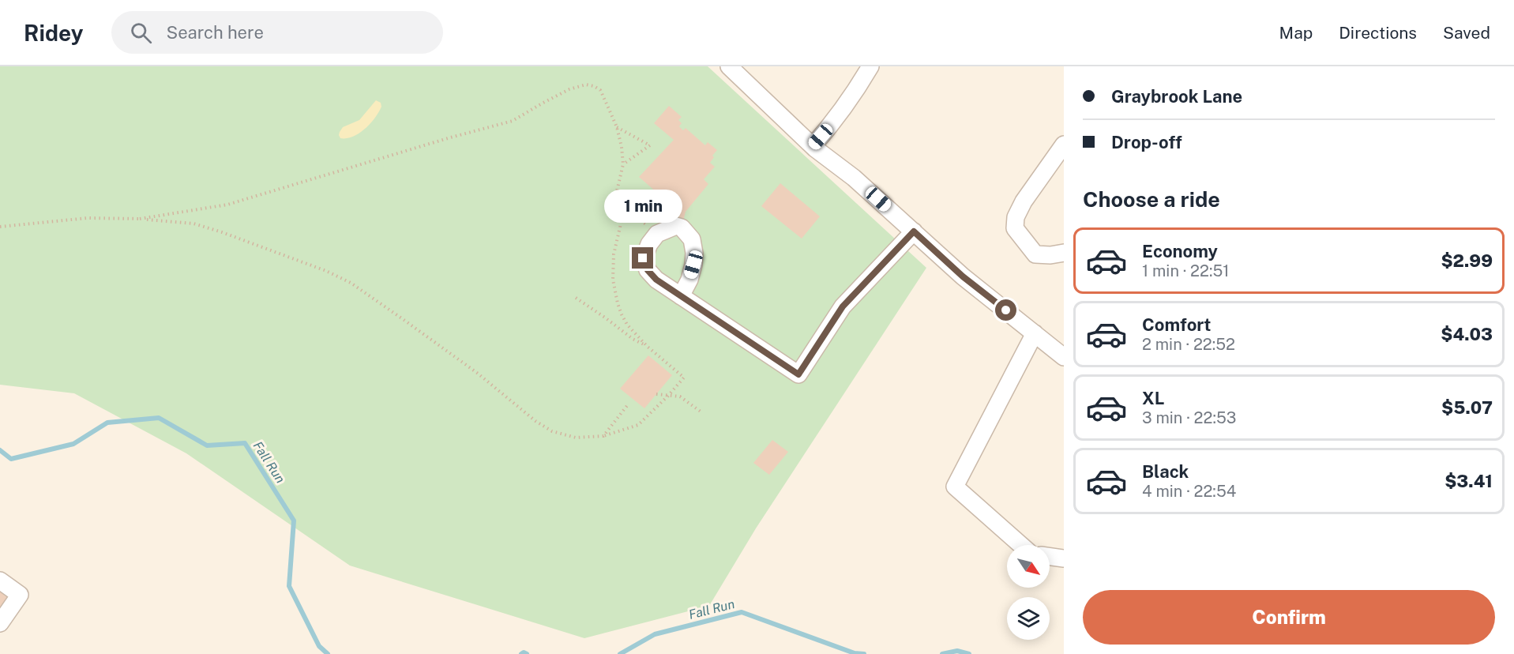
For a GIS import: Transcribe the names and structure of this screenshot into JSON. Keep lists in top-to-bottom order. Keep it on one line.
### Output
{"water":["Fall Run"],"north":"bottom right","page":{"header":"Ridey","search":"Search here","nav":["Map","Directions","Saved"],"banner":["Graybrook Lane","Drop-off"],"heading":"Choose a ride","bubble":"1 min","list":[{"name":"Economy","note":"1 min · 22:51","value":"$2.99"},{"name":"Comfort","note":"2 min · 22:52","value":"$4.03"},{"name":"XL","note":"3 min · 22:53","value":"$5.07"},{"name":"Black","note":"4 min · 22:54","value":"$3.41"}],"buttons":"Confirm"}}
